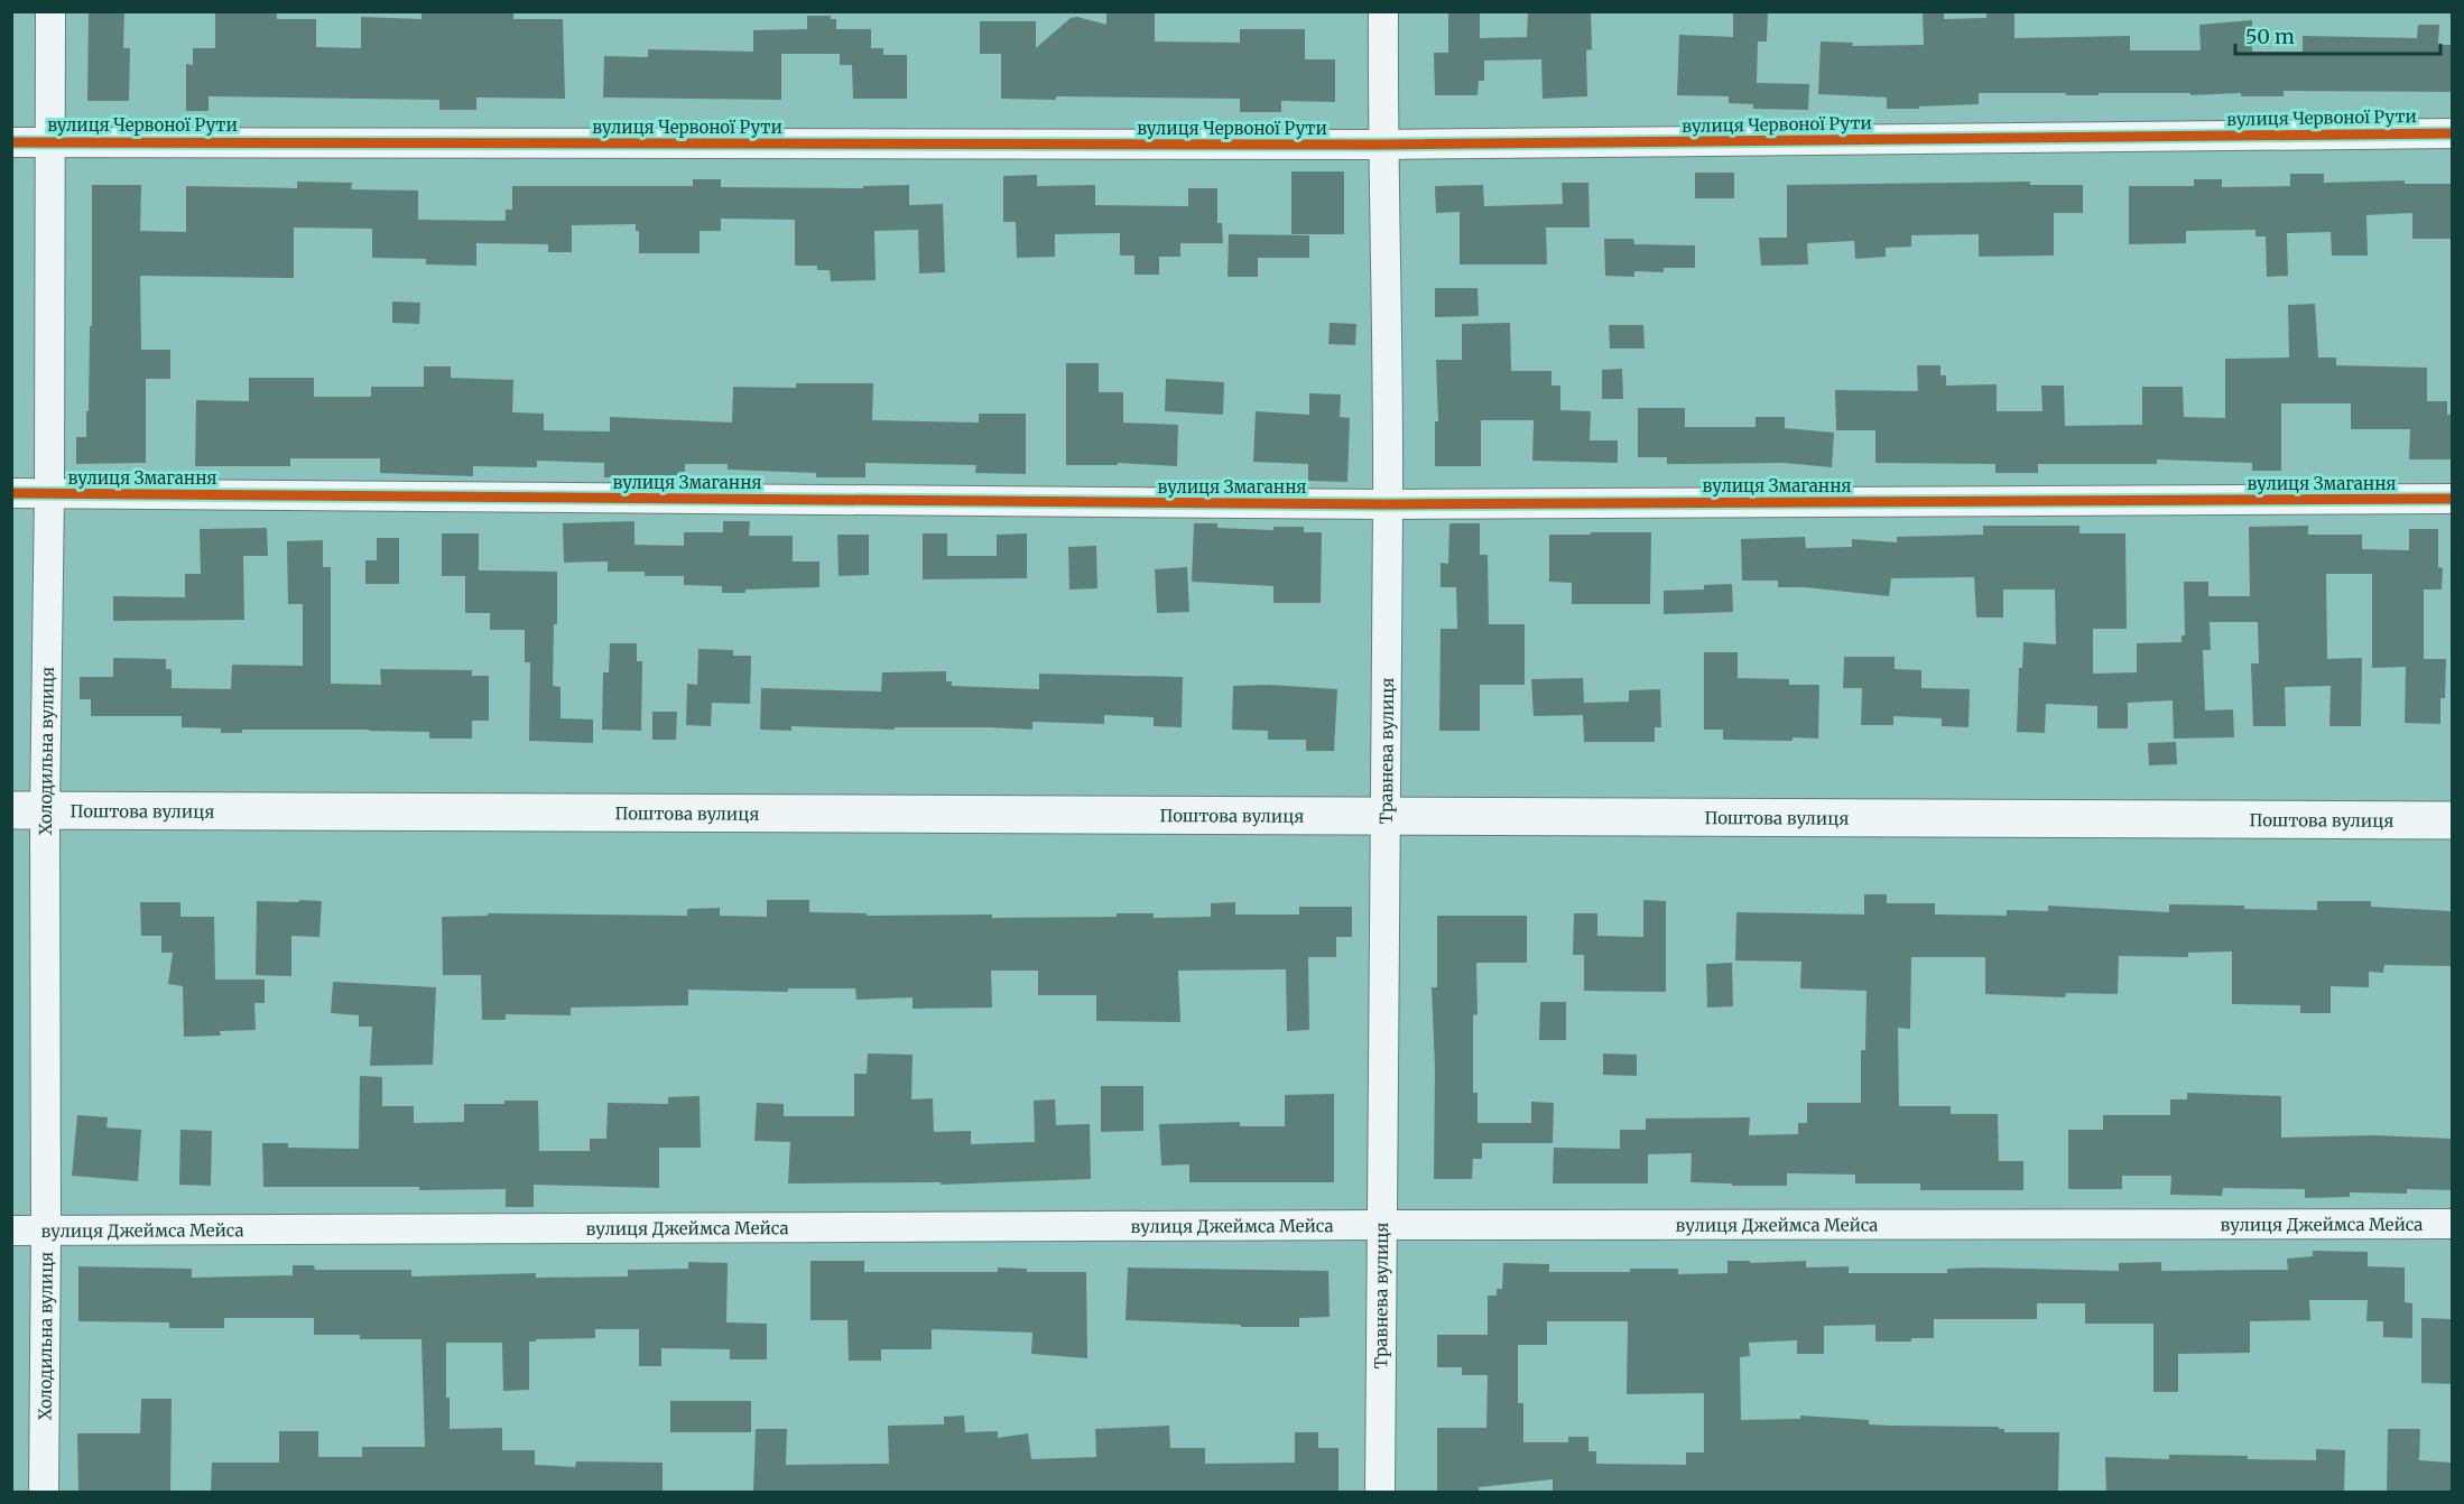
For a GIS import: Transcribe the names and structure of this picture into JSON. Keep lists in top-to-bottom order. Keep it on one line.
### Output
{"streets":{"street":["вулиця Червоної Рути","вулиця Змагання","Холодильна вулиця","Травнева вулиця","Поштова вулиця","вулиця Джеймса Мейса"]},"crossings":[["вулиця Червоної Рути","Холодильна вулиця"],["вулиця Червоної Рути","Травнева вулиця"],["вулиця Змагання","Холодильна вулиця"],["вулиця Змагання","Травнева вулиця"],["Холодильна вулиця","Поштова вулиця"],["Холодильна вулиця","вулиця Джеймса Мейса"],["Травнева вулиця","Поштова вулиця"],["Травнева вулиця","вулиця Джеймса Мейса"]],"scale_bar":"50 m"}
